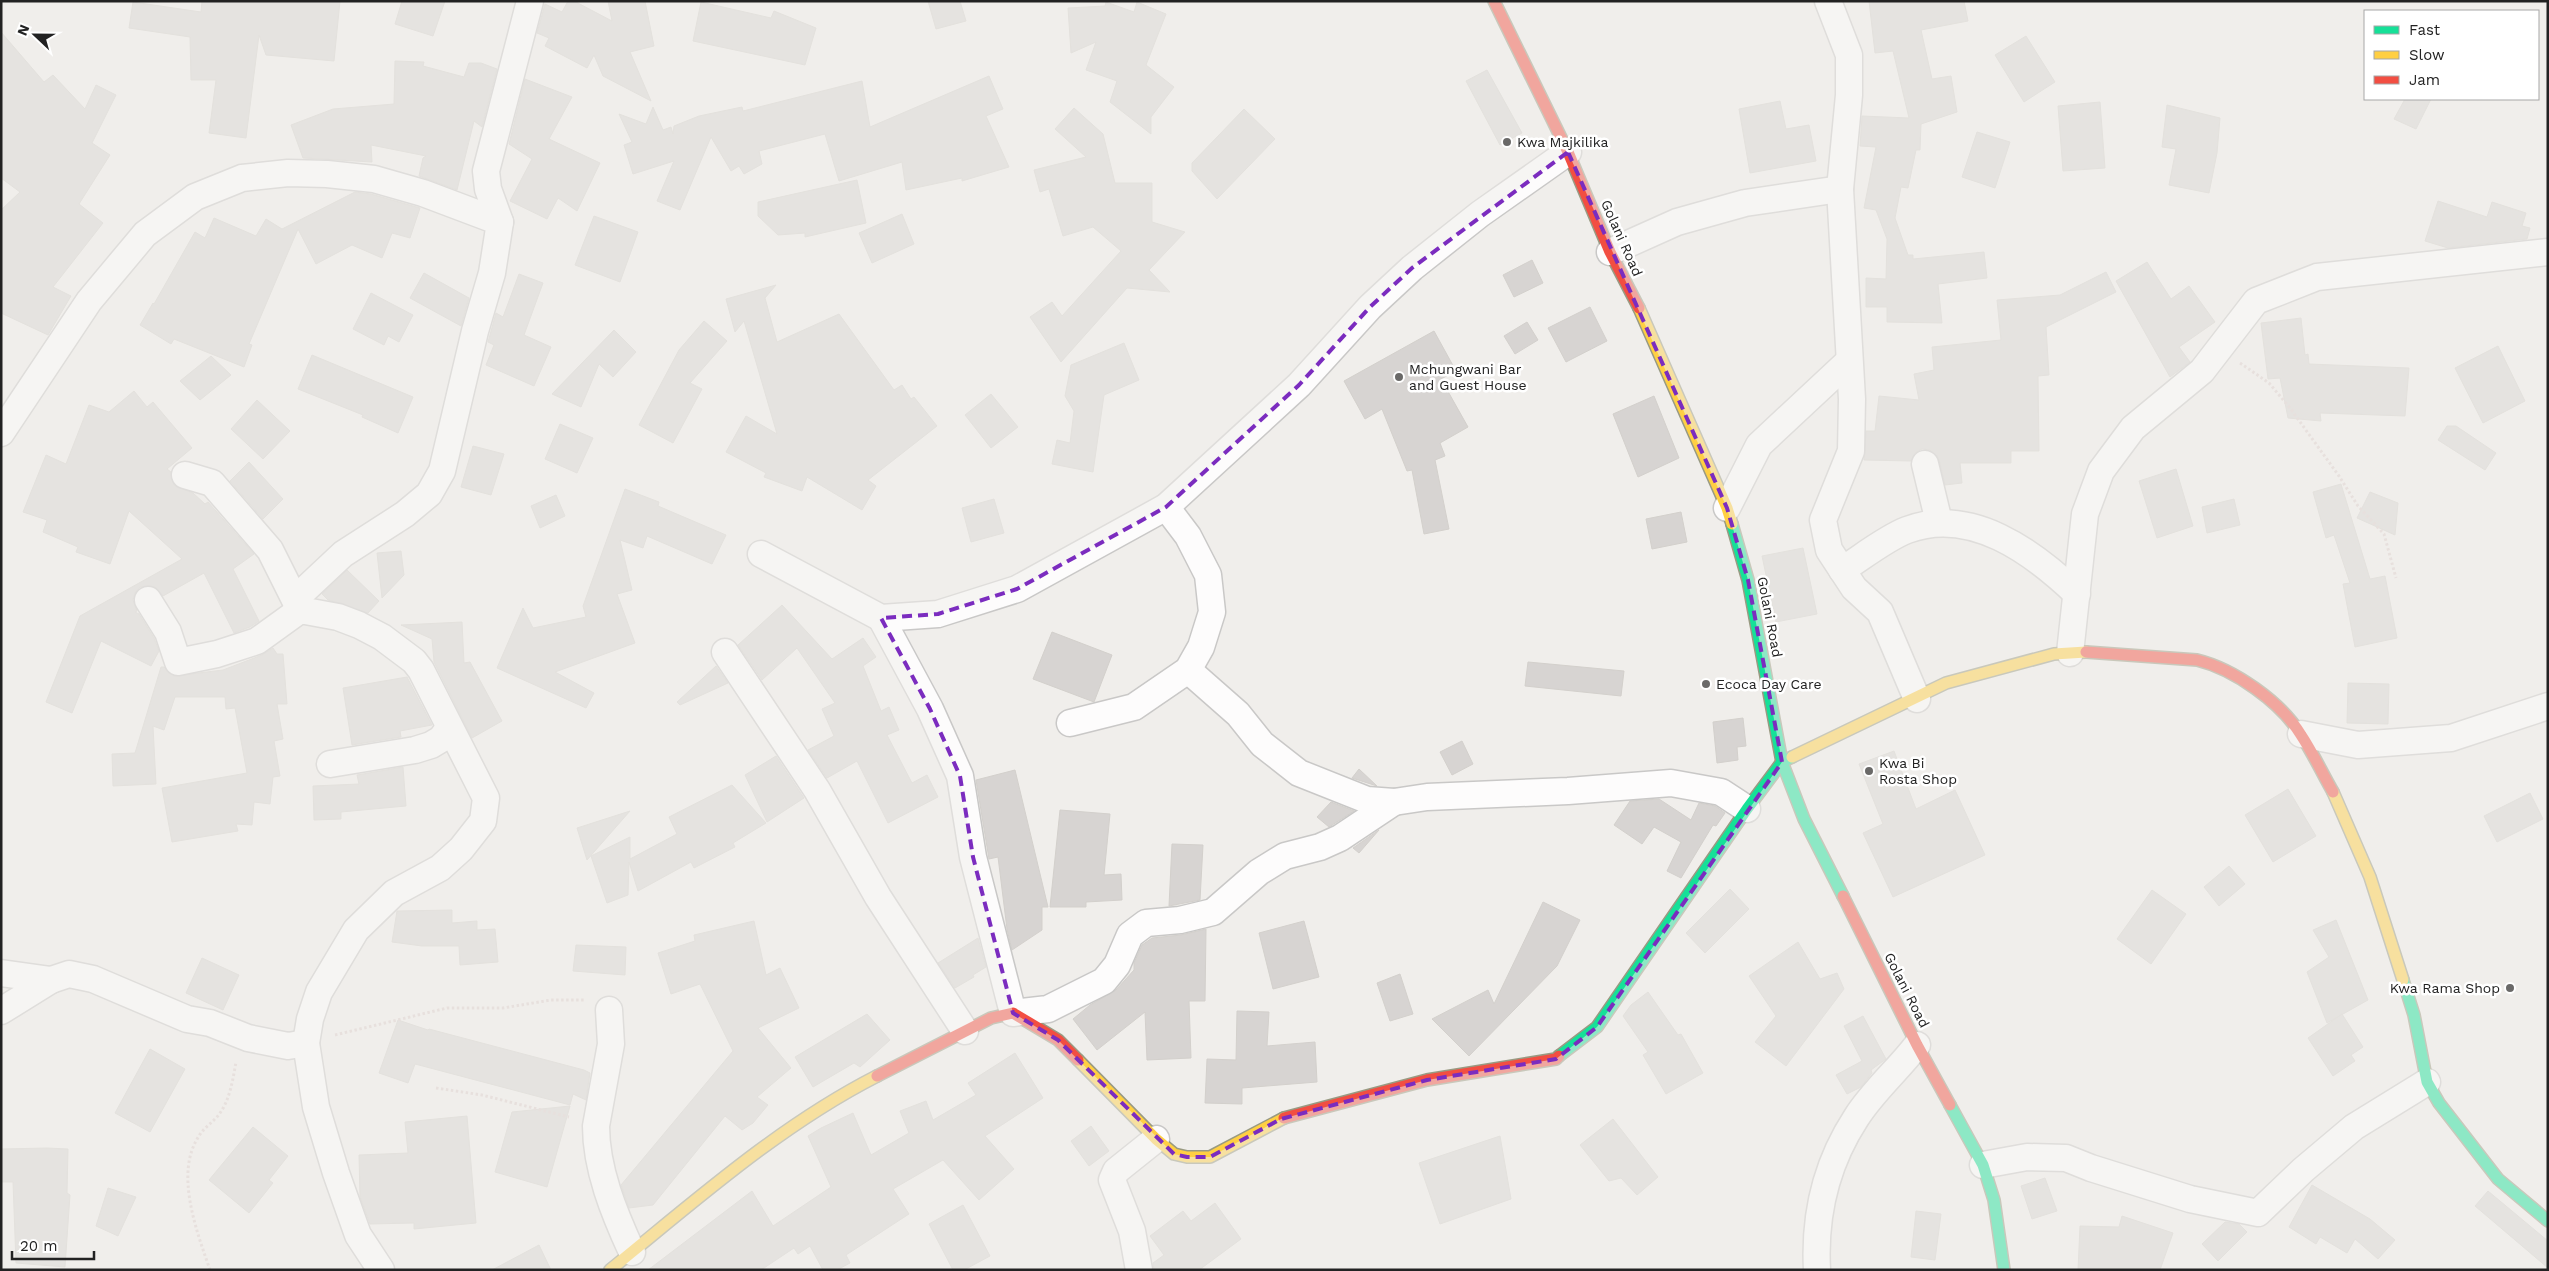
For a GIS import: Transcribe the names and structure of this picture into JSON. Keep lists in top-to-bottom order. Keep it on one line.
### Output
{"streets":{"street":["Golani Road"]},"places":["Kwa Majkilika","Mchungwani Bar and Guest House","Ecoca Day Care","Kwa Bi Rosta Shop","Kwa Rama Shop"],"legend":["Fast","Slow","Jam"],"scale_bar":"20 m","north":"left"}
